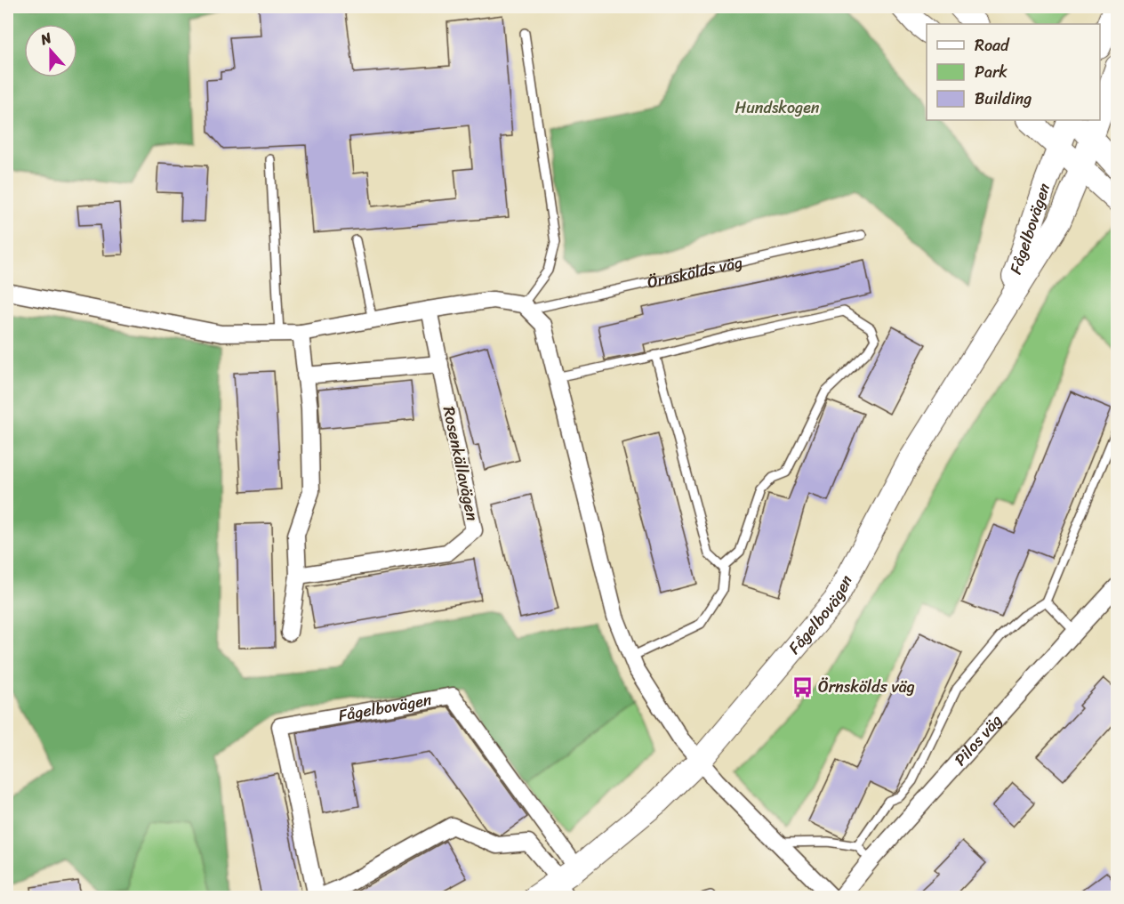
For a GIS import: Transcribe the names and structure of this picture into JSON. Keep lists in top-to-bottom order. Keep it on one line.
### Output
{"streets":{"street":["Fågelbovägen","Rosenkällavägen","Pilos väg"],"lane":["Örnskölds väg"]},"parks":["Hundskogen"],"places":{"bus stop":["Örnskölds väg"]},"legend":["Road","Park","Building"],"north":"top"}
